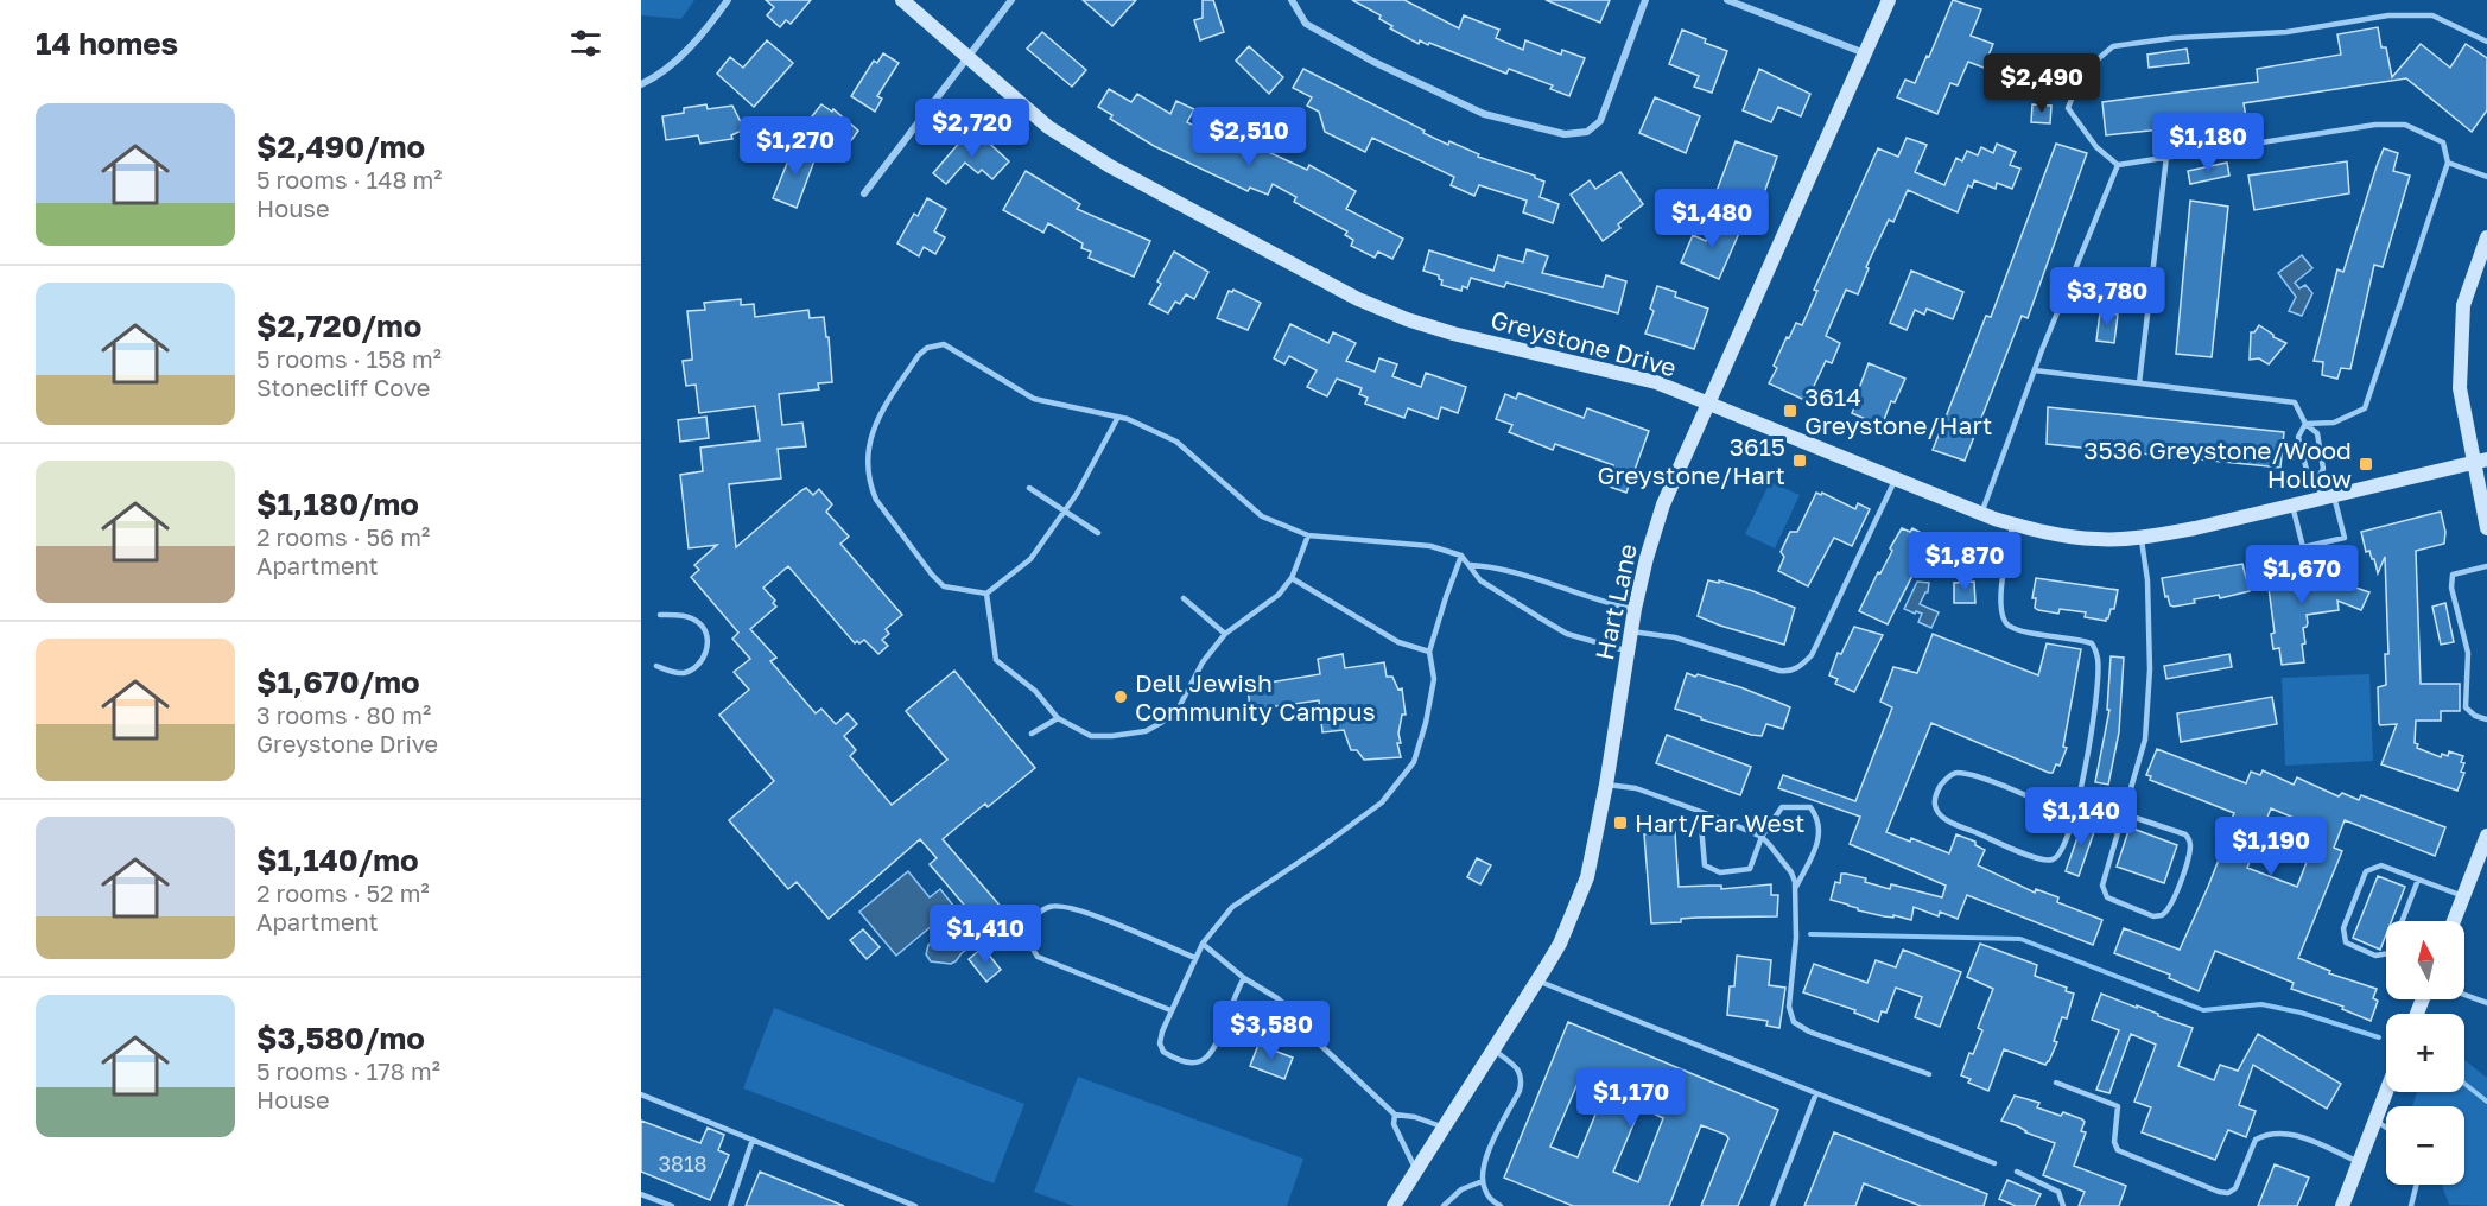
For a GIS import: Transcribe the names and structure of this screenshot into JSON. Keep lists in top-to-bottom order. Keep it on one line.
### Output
{"streets":{"street":["Greystone Drive","Hart Lane"]},"crossings":[["Greystone Drive","Hart Lane"]],"places":{"transit":["3614 Greystone/Hart","3615 Greystone/Hart","3536 Greystone/Wood Hollow","Hart/Far West"],"other":["Dell Jewish Community Campus"]},"house_numbers":["3818"],"north":"top","page":{"heading":"14 homes","price":["$2,490","$2,720","$2,510","$1,180","$1,270","$1,480","$3,780","$1,870","$1,670","$1,140","$1,190","$1,410","$3,580","$1,170"],"list":[{"name":"$2,490/mo","note":"5 rooms · 148 m² · House"},{"name":"$2,720/mo","note":"5 rooms · 158 m² · Stonecliff Cove"},{"name":"$1,180/mo","note":"2 rooms · 56 m² · Apartment"},{"name":"$1,670/mo","note":"3 rooms · 80 m² · Greystone Drive"},{"name":"$1,140/mo","note":"2 rooms · 52 m² · Apartment"},{"name":"$3,580/mo","note":"5 rooms · 178 m² · House"}],"map_buttons":["+","−"]}}
